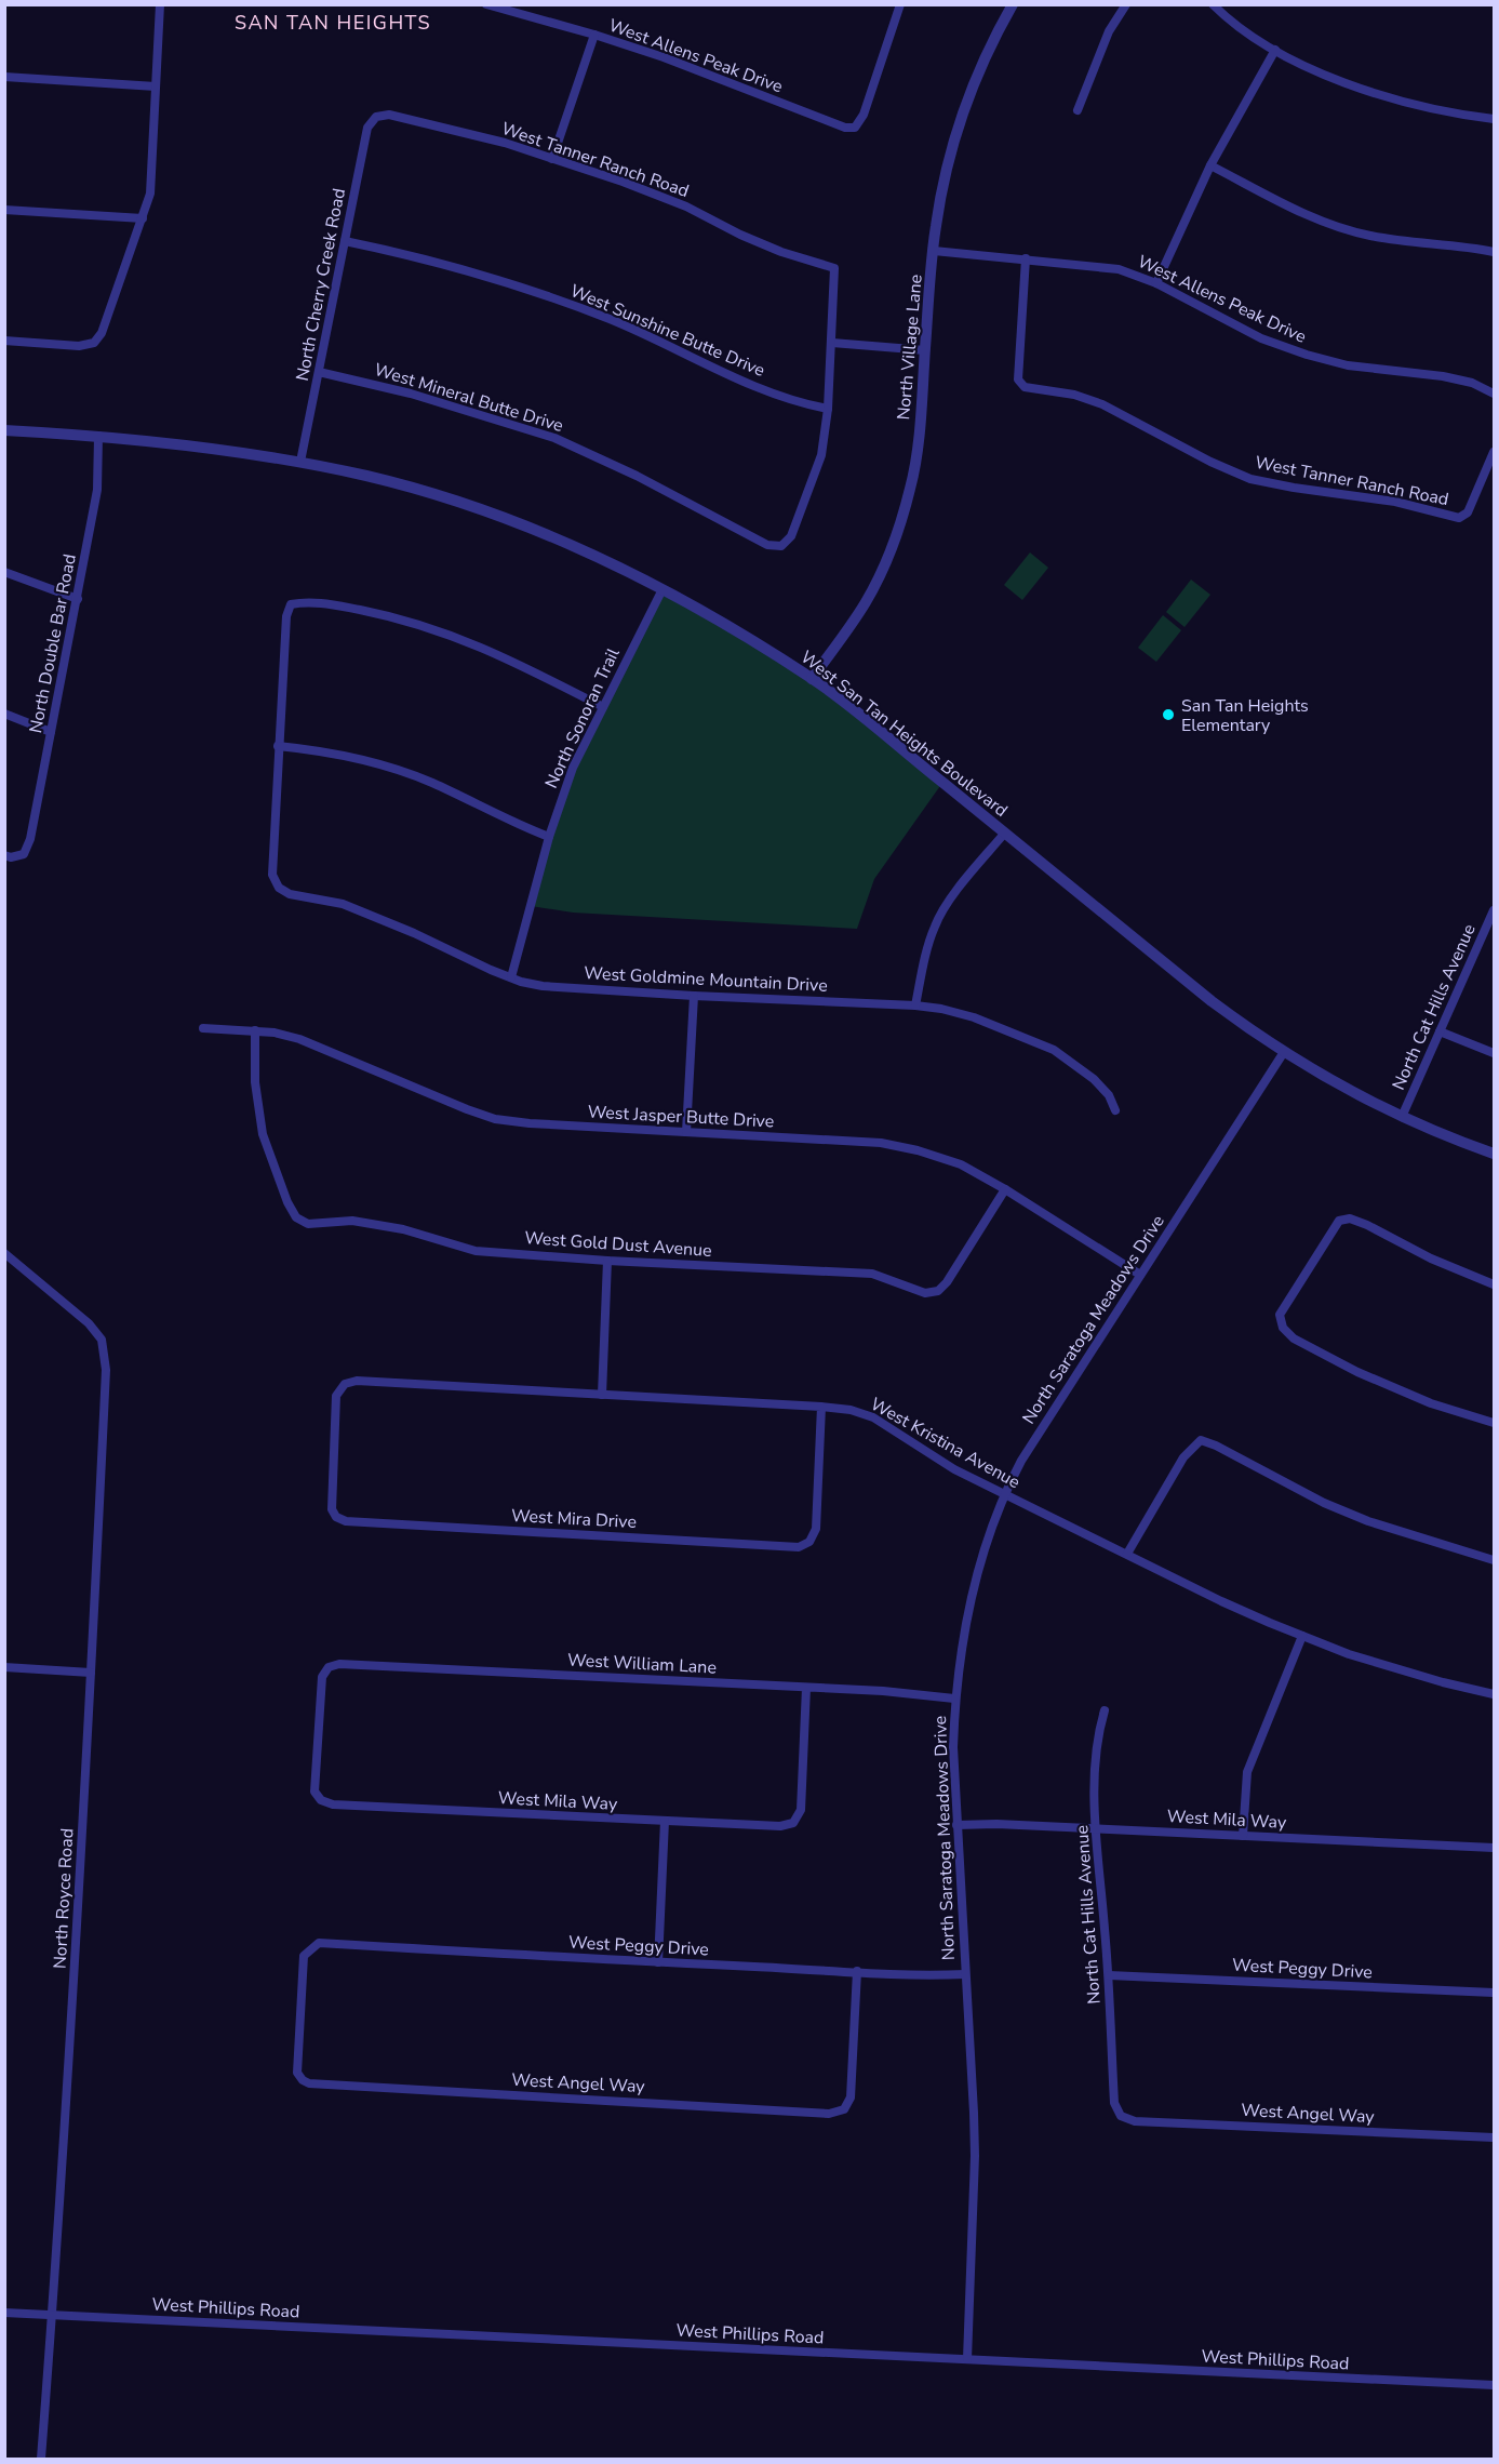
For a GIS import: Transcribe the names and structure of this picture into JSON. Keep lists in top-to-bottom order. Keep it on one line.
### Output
{"streets":{"street":["West Allens Peak Drive","West Tanner Ranch Road","North Cherry Creek Road","West Sunshine Butte Drive","North Village Lane","West Mineral Butte Drive","North Double Bar Road","North Sonoran Trail","West San Tan Heights Boulevard","West Goldmine Mountain Drive","North Cat Hills Avenue","West Jasper Butte Drive","West Gold Dust Avenue","North Saratoga Meadows Drive","West Kristina Avenue","West Mira Drive","West William Lane","West Mila Way","North Royce Road","West Peggy Drive","West Angel Way","West Phillips Road"]},"crossings":[["West Allens Peak Drive","West Tanner Ranch Road"],["West Allens Peak Drive","North Village Lane"],["West Tanner Ranch Road","North Cherry Creek Road"],["North Cherry Creek Road","West Sunshine Butte Drive"],["North Cherry Creek Road","West Mineral Butte Drive"],["North Cherry Creek Road","West San Tan Heights Boulevard"],["West Sunshine Butte Drive","West Mineral Butte Drive"],["North Village Lane","West San Tan Heights Boulevard"],["North Double Bar Road","West San Tan Heights Boulevard"],["North Sonoran Trail","West San Tan Heights Boulevard"],["North Sonoran Trail","West Goldmine Mountain Drive"],["West San Tan Heights Boulevard","North Cat Hills Avenue"],["West San Tan Heights Boulevard","North Saratoga Meadows Drive"],["North Cat Hills Avenue","West Mila Way"],["North Cat Hills Avenue","West Peggy Drive"],["North Cat Hills Avenue","West Angel Way"],["West Jasper Butte Drive","West Gold Dust Avenue"],["West Jasper Butte Drive","North Saratoga Meadows Drive"],["North Saratoga Meadows Drive","West Kristina Avenue"],["North Saratoga Meadows Drive","West William Lane"],["North Saratoga Meadows Drive","West Mila Way"],["North Saratoga Meadows Drive","West Peggy Drive"],["North Saratoga Meadows Drive","West Phillips Road"],["West Kristina Avenue","West Mira Drive"],["West William Lane","West Mila Way"],["North Royce Road","West Phillips Road"],["West Peggy Drive","West Angel Way"]],"districts":["SAN TAN HEIGHTS"],"places":["San Tan Heights Elementary"]}
